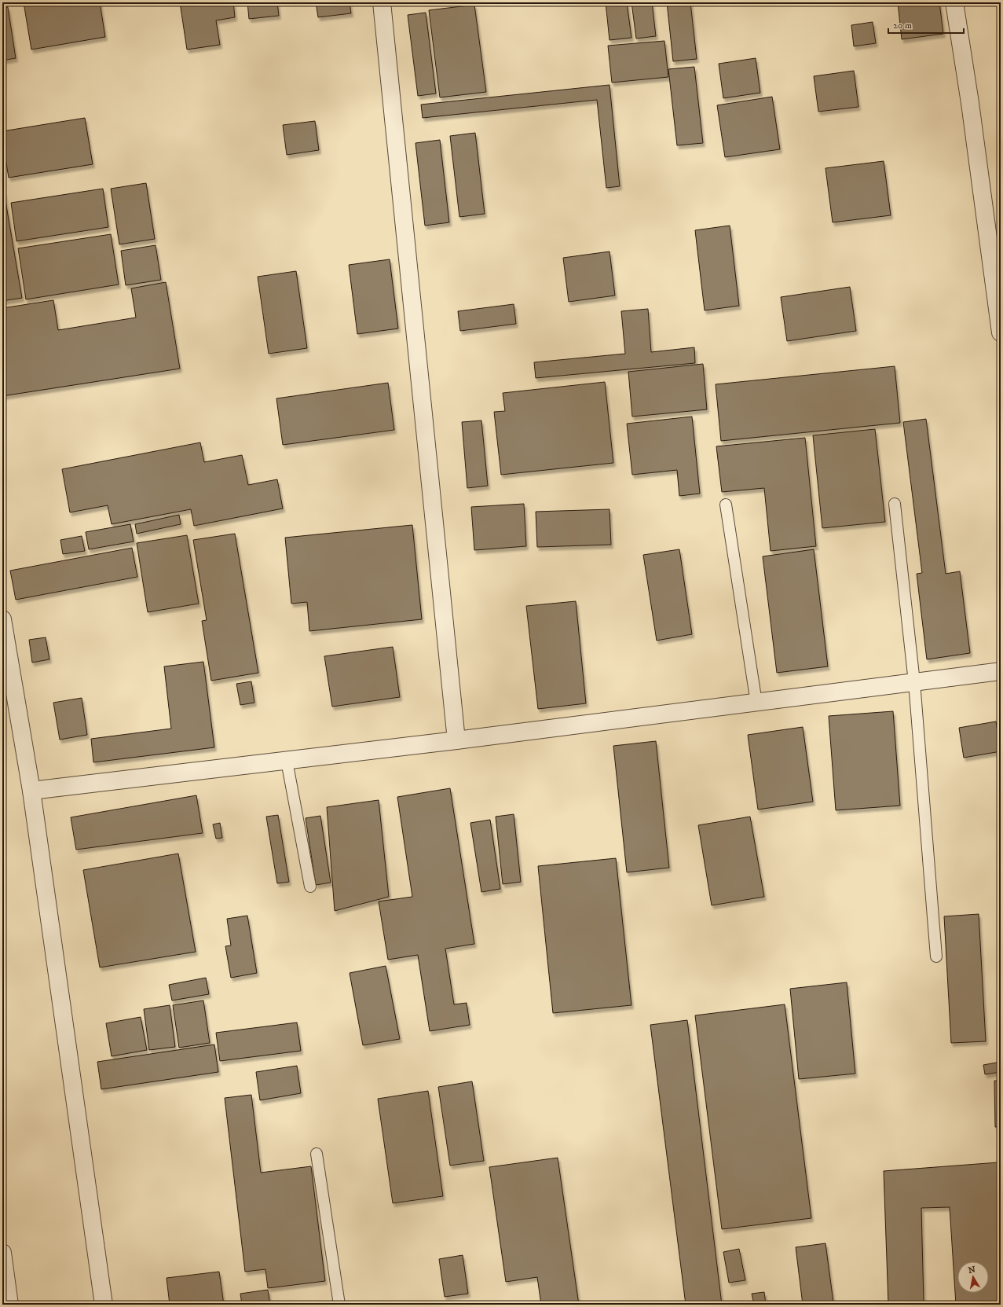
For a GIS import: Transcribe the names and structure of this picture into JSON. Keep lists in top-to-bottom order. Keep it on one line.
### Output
{"scale_bar":"20 m","north":"top"}
